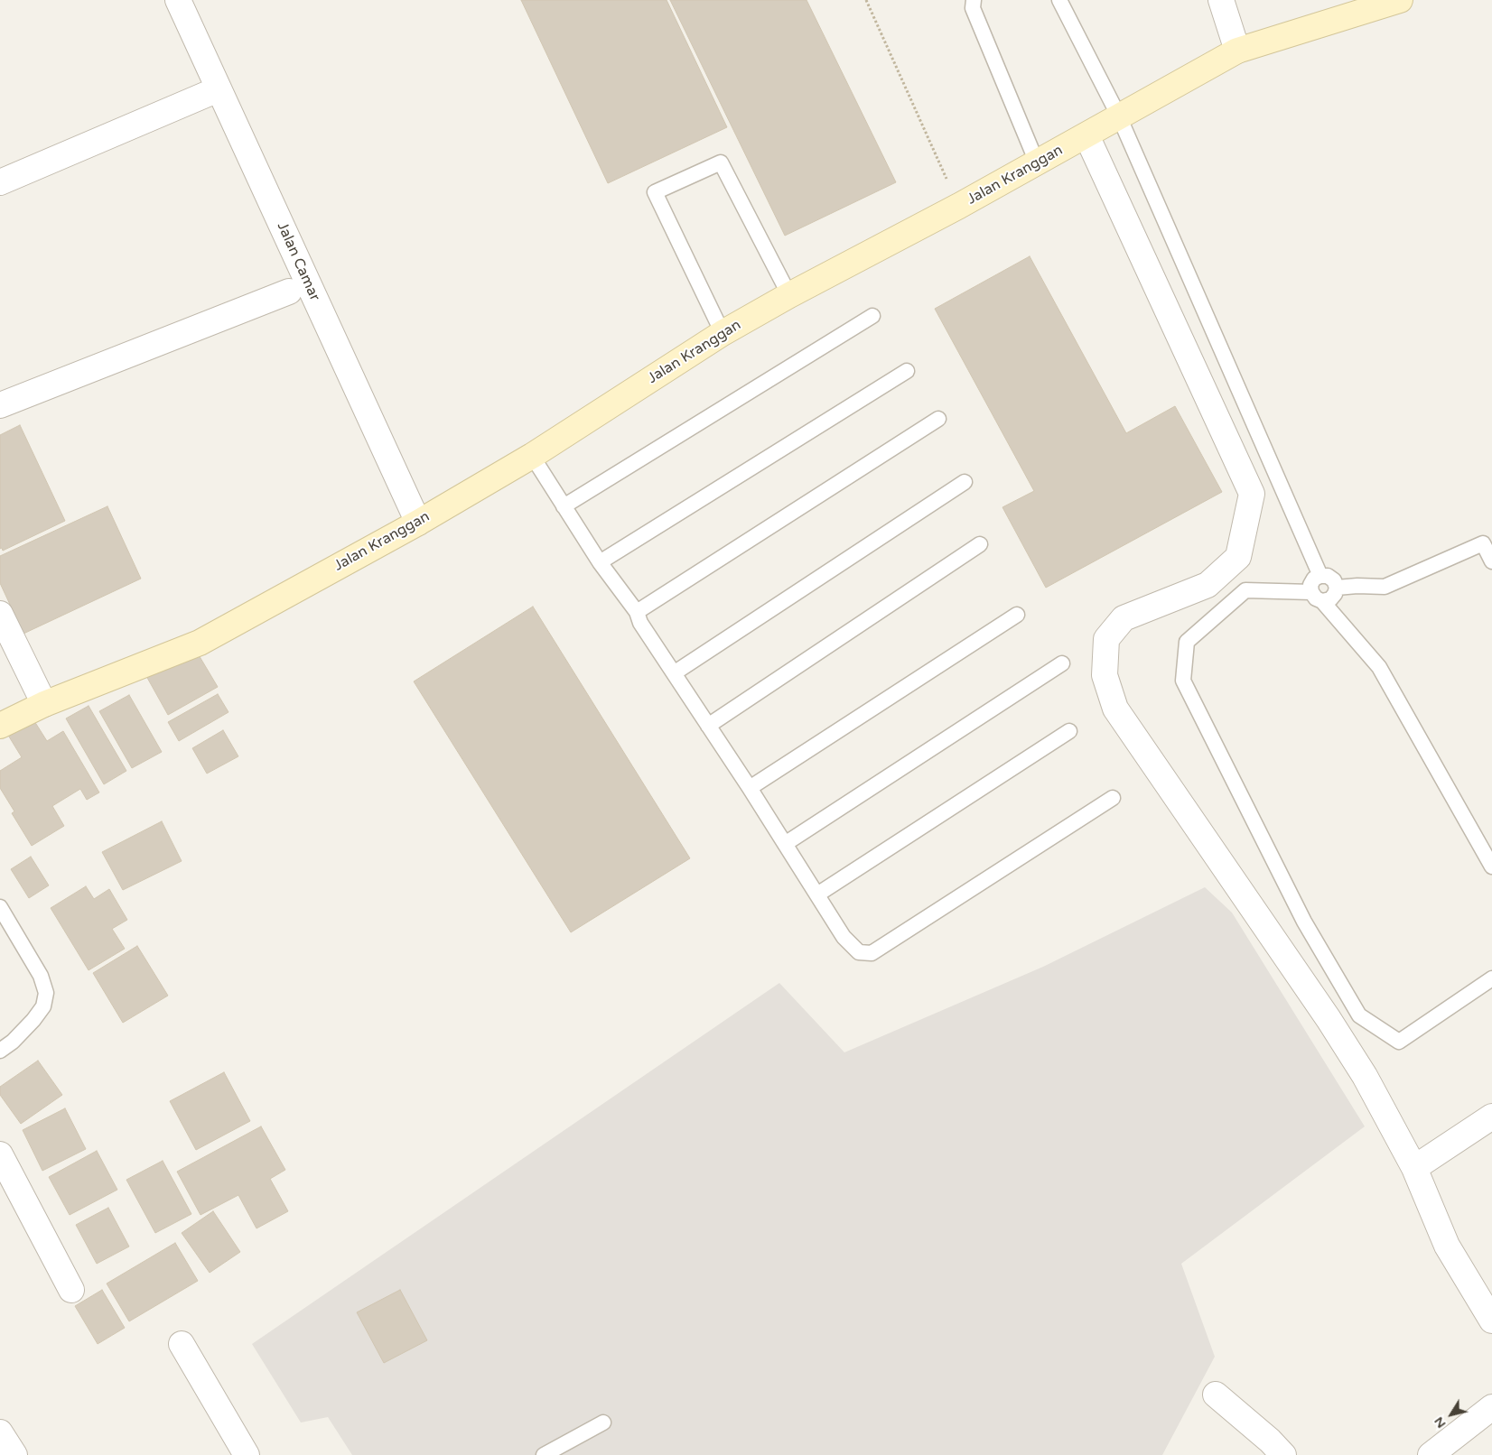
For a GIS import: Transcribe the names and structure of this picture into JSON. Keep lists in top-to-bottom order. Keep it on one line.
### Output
{"streets":{"main road":["Jalan Kranggan"],"street":["Jalan Camar"]},"crossings":[["Jalan Kranggan","Jalan Camar"]],"north":"bottom left"}
